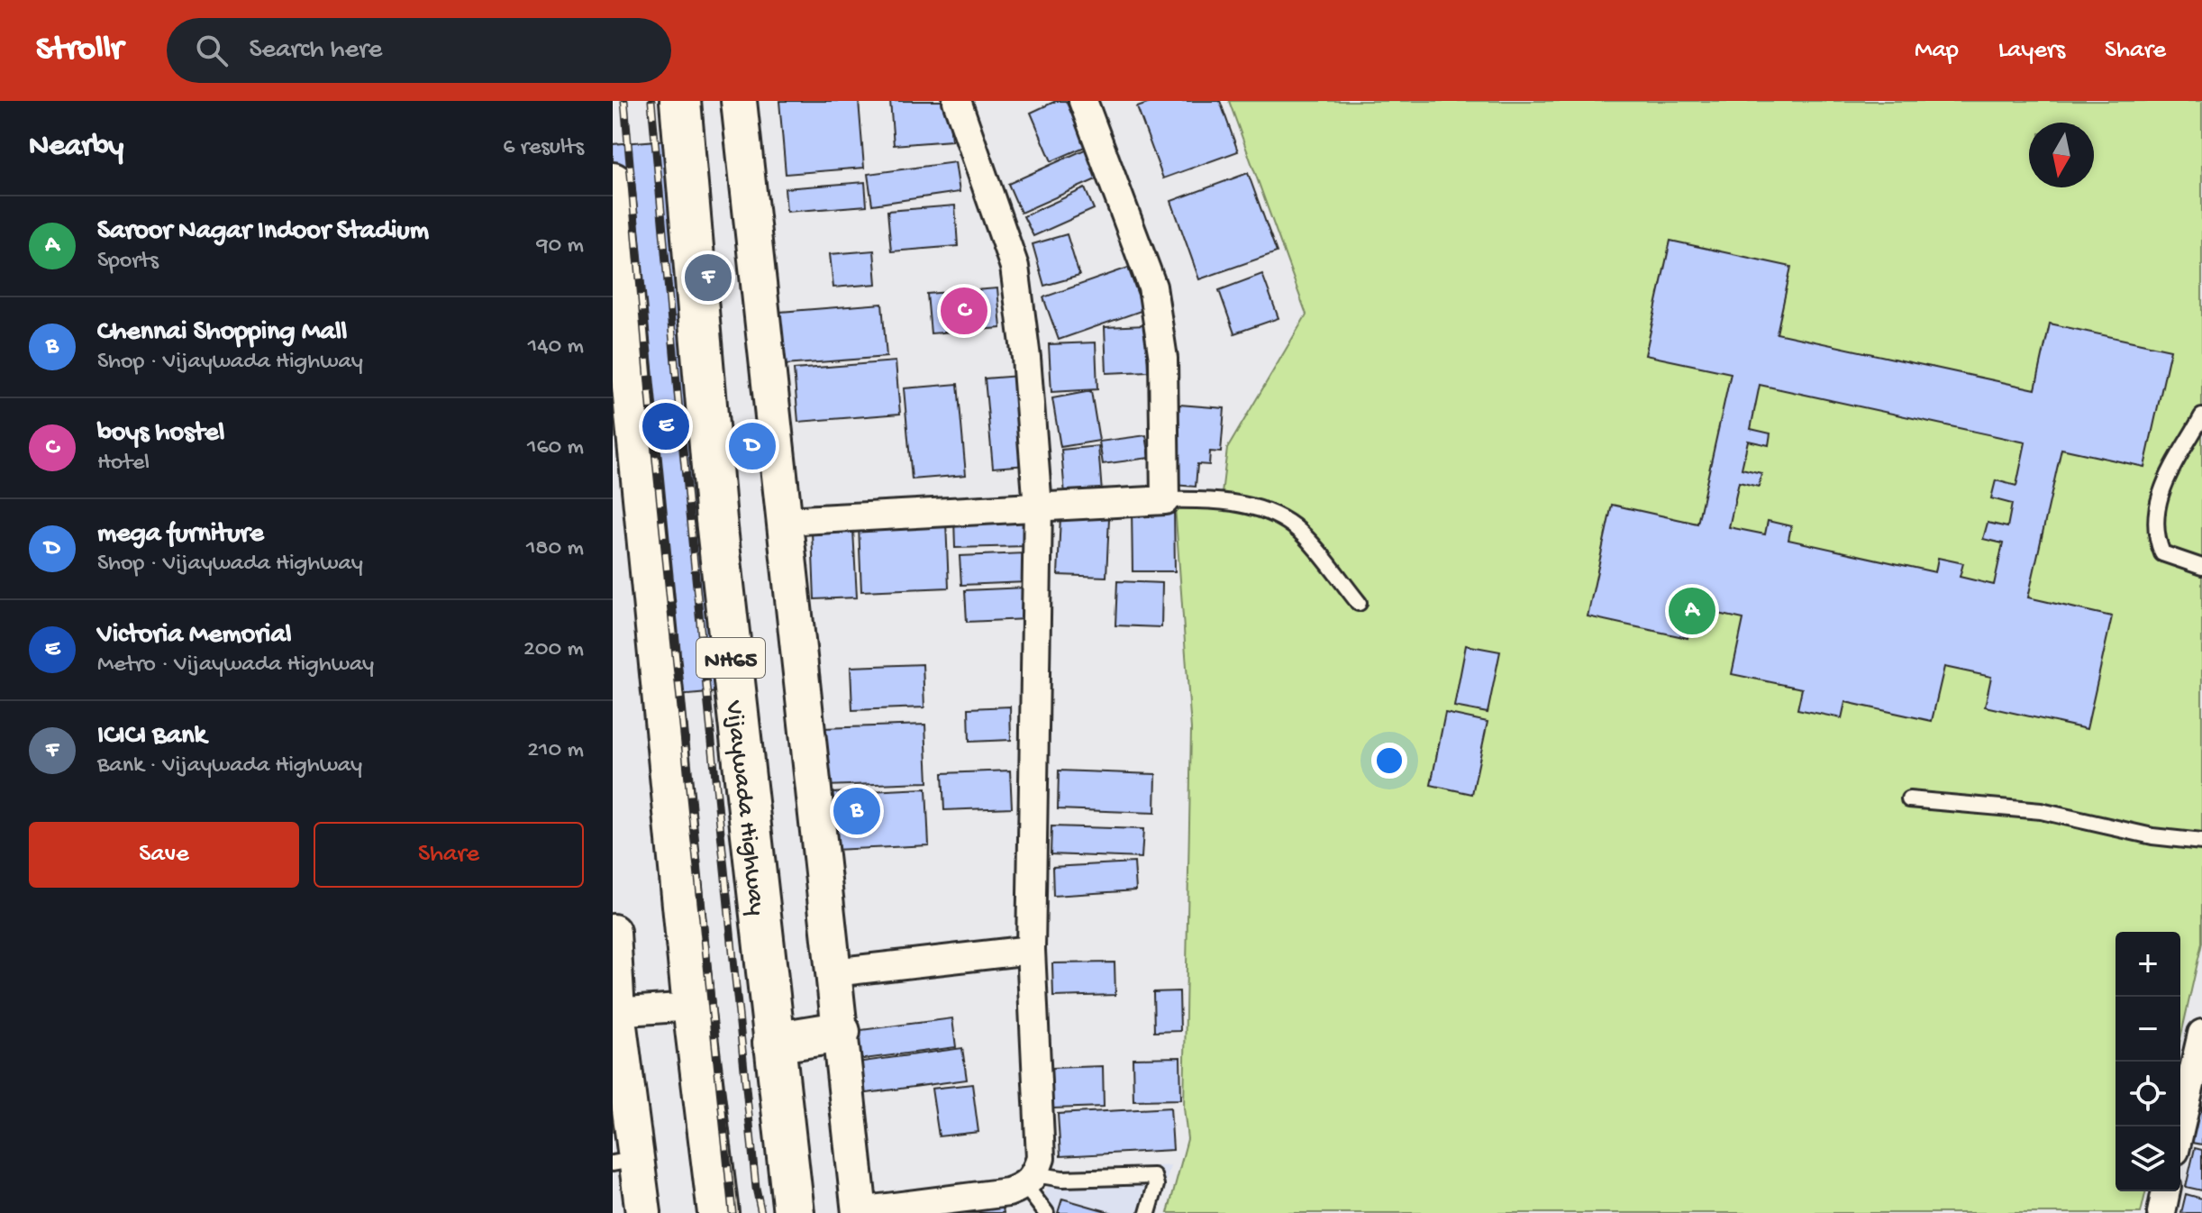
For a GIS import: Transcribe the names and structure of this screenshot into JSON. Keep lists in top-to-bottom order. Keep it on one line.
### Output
{"streets":{"highway":["NH65","Vijaywada Highway"]},"north":"bottom","page":{"header":"Strollr","search":"Search here","nav":["Map","Layers","Share"],"heading":["Nearby","6 results"],"list":[{"mark":"A","name":"Saroor Nagar Indoor Stadium","note":"Sports","value":"90 m"},{"mark":"B","name":"Chennai Shopping Mall","note":"Shop · Vijaywada Highway","value":"140 m"},{"mark":"C","name":"boys hostel","note":"Hotel","value":"160 m"},{"mark":"D","name":"mega furniture","note":"Shop · Vijaywada Highway","value":"180 m"},{"mark":"E","name":"Victoria Memorial","note":"Metro · Vijaywada Highway","value":"200 m"},{"mark":"F","name":"ICICI Bank","note":"Bank · Vijaywada Highway","value":"210 m"}],"pins":["F","C","E","D","A","B"],"buttons":["Save","Share"],"map_buttons":["+","−"]}}
